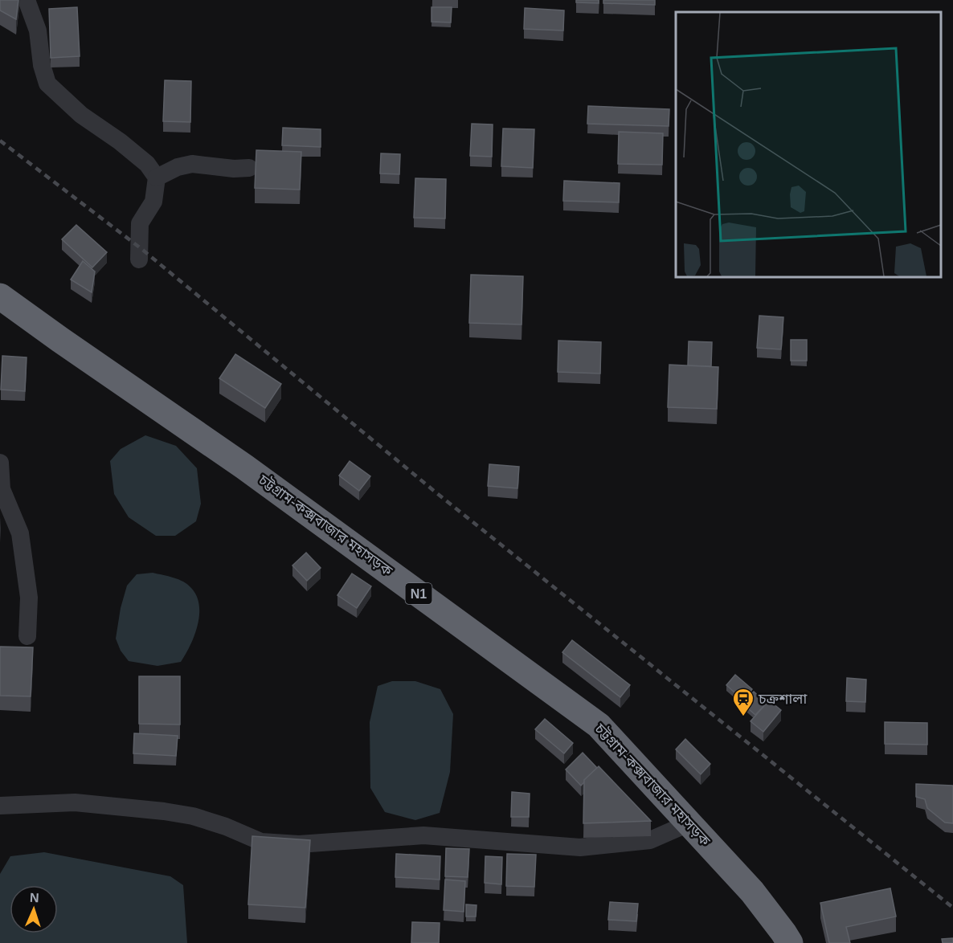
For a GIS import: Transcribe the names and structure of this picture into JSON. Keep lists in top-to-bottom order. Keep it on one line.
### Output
{"streets":{"highway":["চট্টগ্রাম-কক্সবাজার মহাসড়ক","N1"]},"places":{"station":["চক্রশালা"]},"north":"top"}
